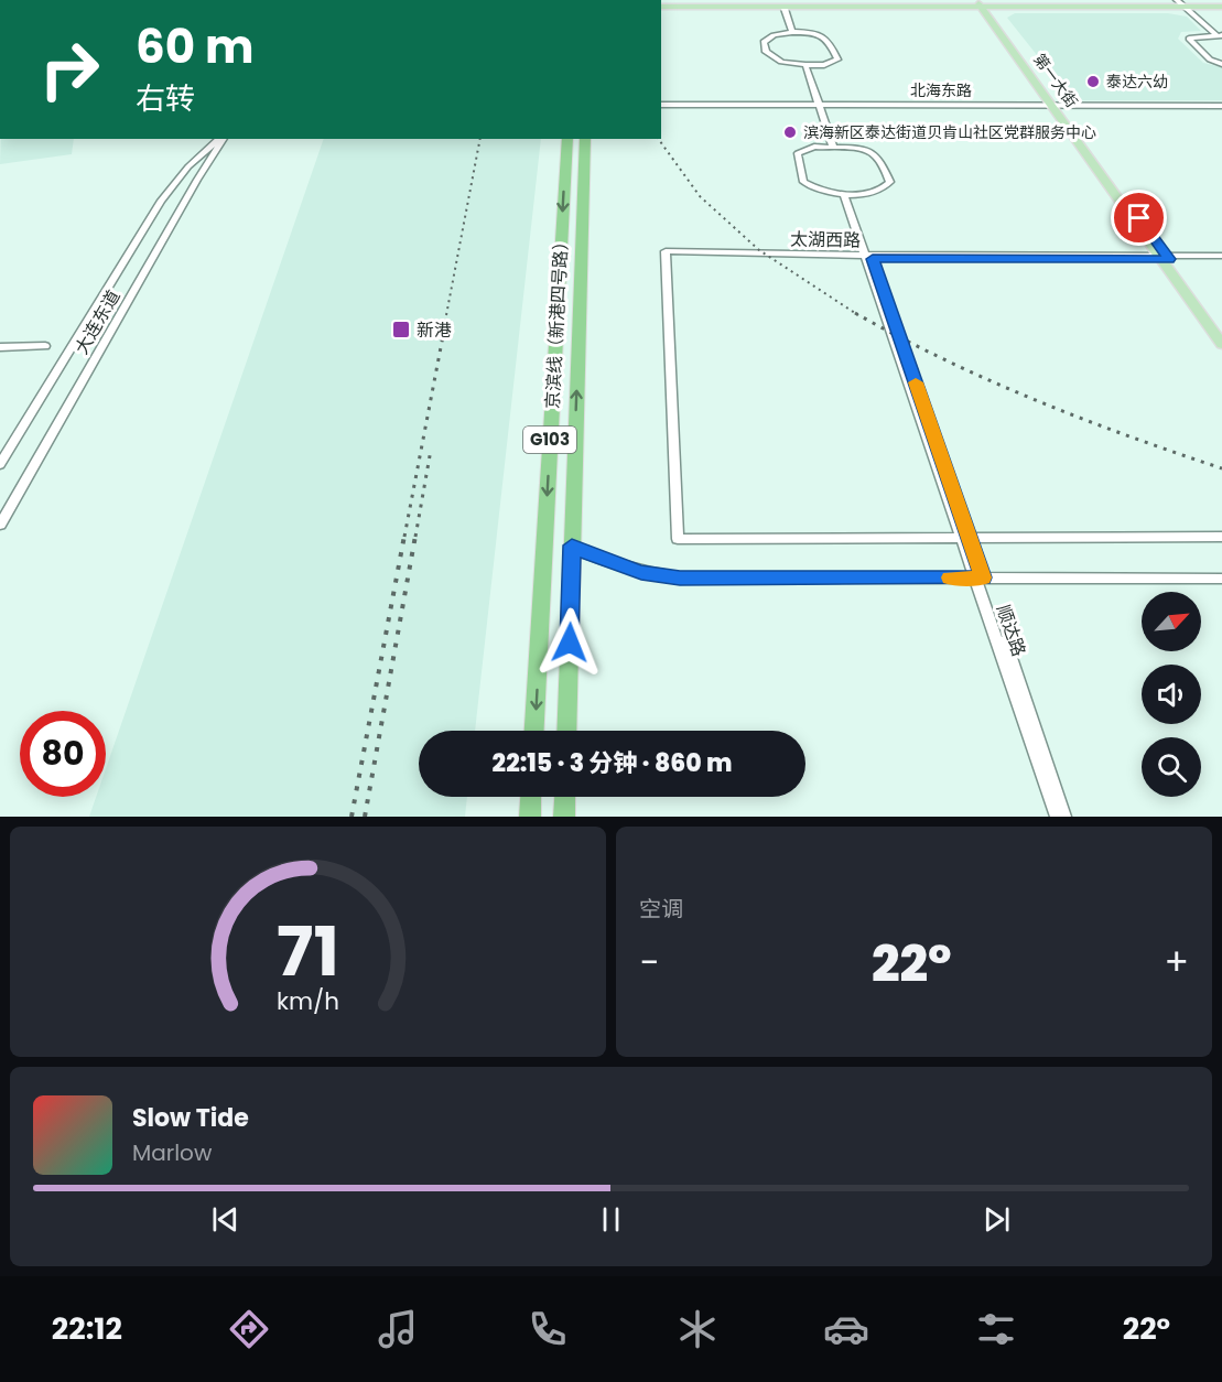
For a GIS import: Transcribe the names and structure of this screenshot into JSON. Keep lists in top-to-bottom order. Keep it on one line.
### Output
{"streets":{"highway":["京滨线（新港四号路）","G103"],"main road":["第一大街"],"street":["北海东路","太湖西路","大连东道","顺达路"]},"crossings":[["第一大街","北海东路"],["第一大街","太湖西路"],["太湖西路","顺达路"]],"places":{"other":["泰达六幼","滨海新区泰达街道贝肯山社区党群服务中心"],"transit":["新港"]},"north":"top right","page":{"turn":["60 m","右转"],"limit":"80","trip":"22:15 · 3 分钟 · 860 m","tile":"空调","heat":["−","22°","+"],"song":["Slow Tide","Marlow"],"tabs":["22:12","22°"],"gauge":["71","km/h"]}}
